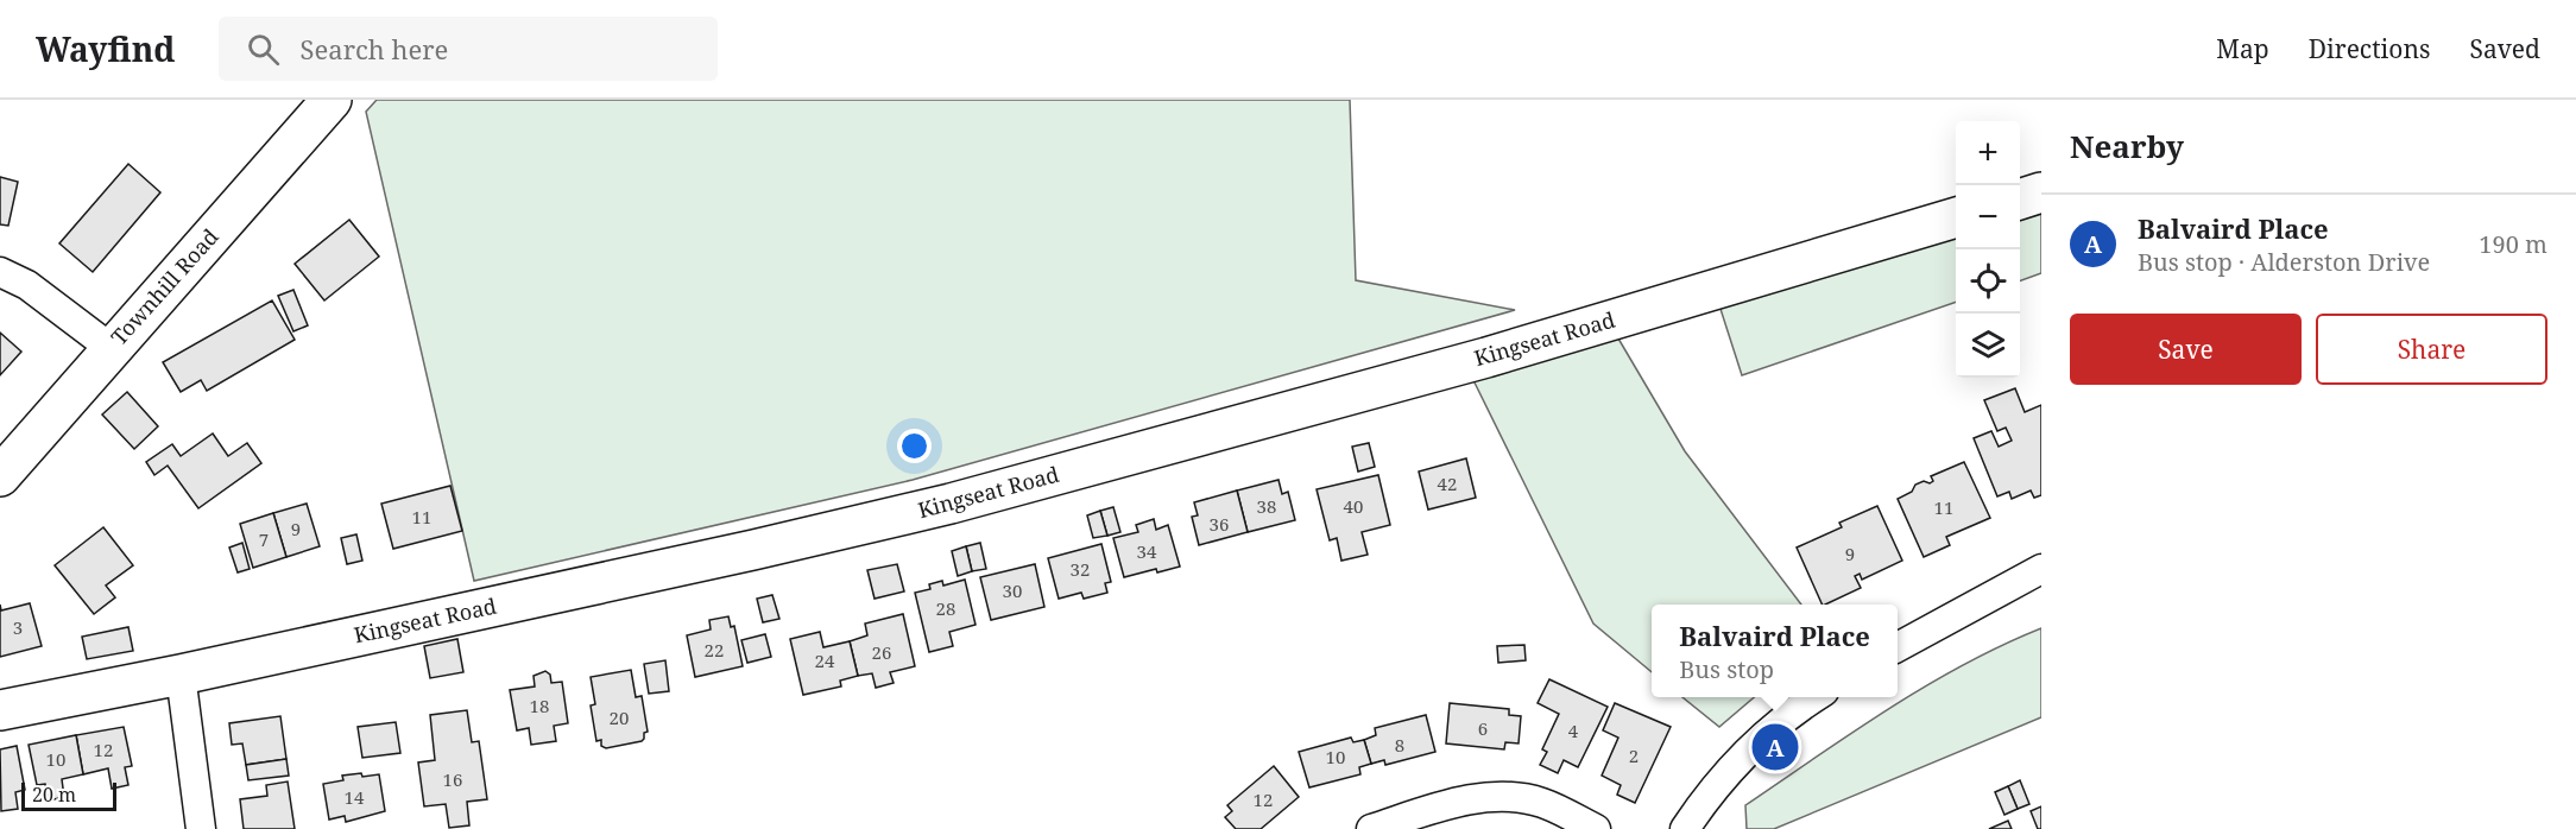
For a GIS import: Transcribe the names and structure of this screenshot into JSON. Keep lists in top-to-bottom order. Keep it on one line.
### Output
{"streets":{"street":["Townhill Road","Kingseat Road"]},"house_numbers":["42","38","40","11","11","36","9","7","34","9","32","30","28","3","22","26","24","18","20","6","4","8","12","2","10","10","16","14","12"],"scale_bar":"20 m","page":{"header":"Wayfind","search":"Search here","nav":["Map","Directions","Saved"],"heading":"Nearby","map_buttons":["+","−"],"list":[{"mark":"A","name":"Balvaird Place","note":"Bus stop · Alderston Drive","value":"190 m"}],"buttons":["Save","Share"],"popup":["Balvaird Place","Bus stop"],"pins":"A","scale":"20 m"}}
